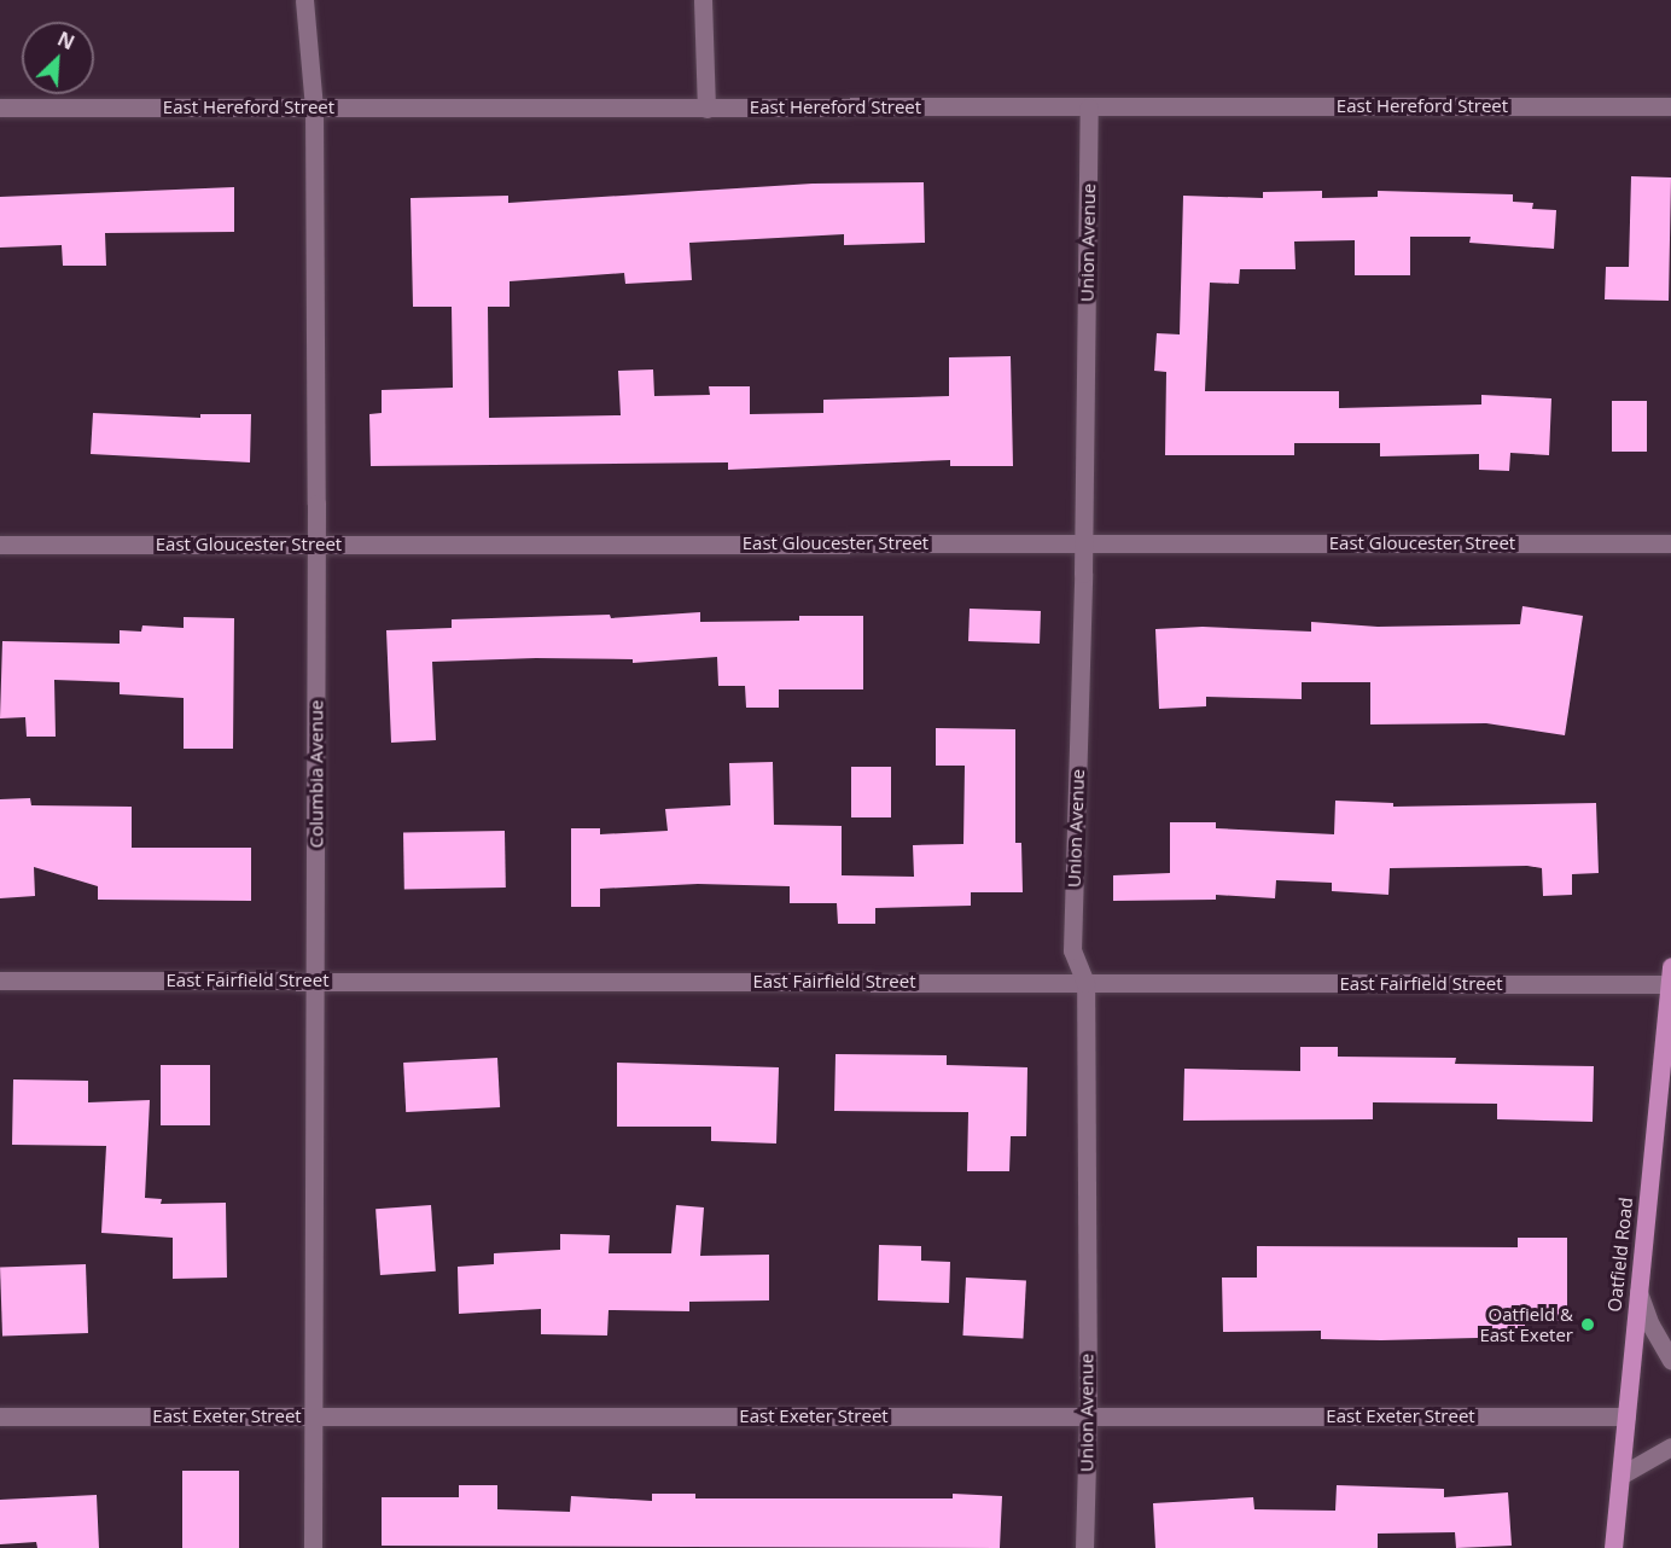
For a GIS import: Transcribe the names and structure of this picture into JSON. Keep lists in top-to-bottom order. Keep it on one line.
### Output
{"streets":{"main road":["Oatfield Road"],"street":["East Hereford Street","Union Avenue","East Gloucester Street","Columbia Avenue","East Fairfield Street","East Exeter Street"]},"crossings":[["East Hereford Street","Union Avenue"],["East Hereford Street","Columbia Avenue"],["Union Avenue","East Gloucester Street"],["Union Avenue","East Fairfield Street"],["Union Avenue","East Exeter Street"],["East Gloucester Street","Columbia Avenue"],["Columbia Avenue","East Fairfield Street"],["Columbia Avenue","East Exeter Street"],["East Fairfield Street","Oatfield Road"],["Oatfield Road","East Exeter Street"]],"places":["Oatfield & East Exeter"],"north":"top right"}
